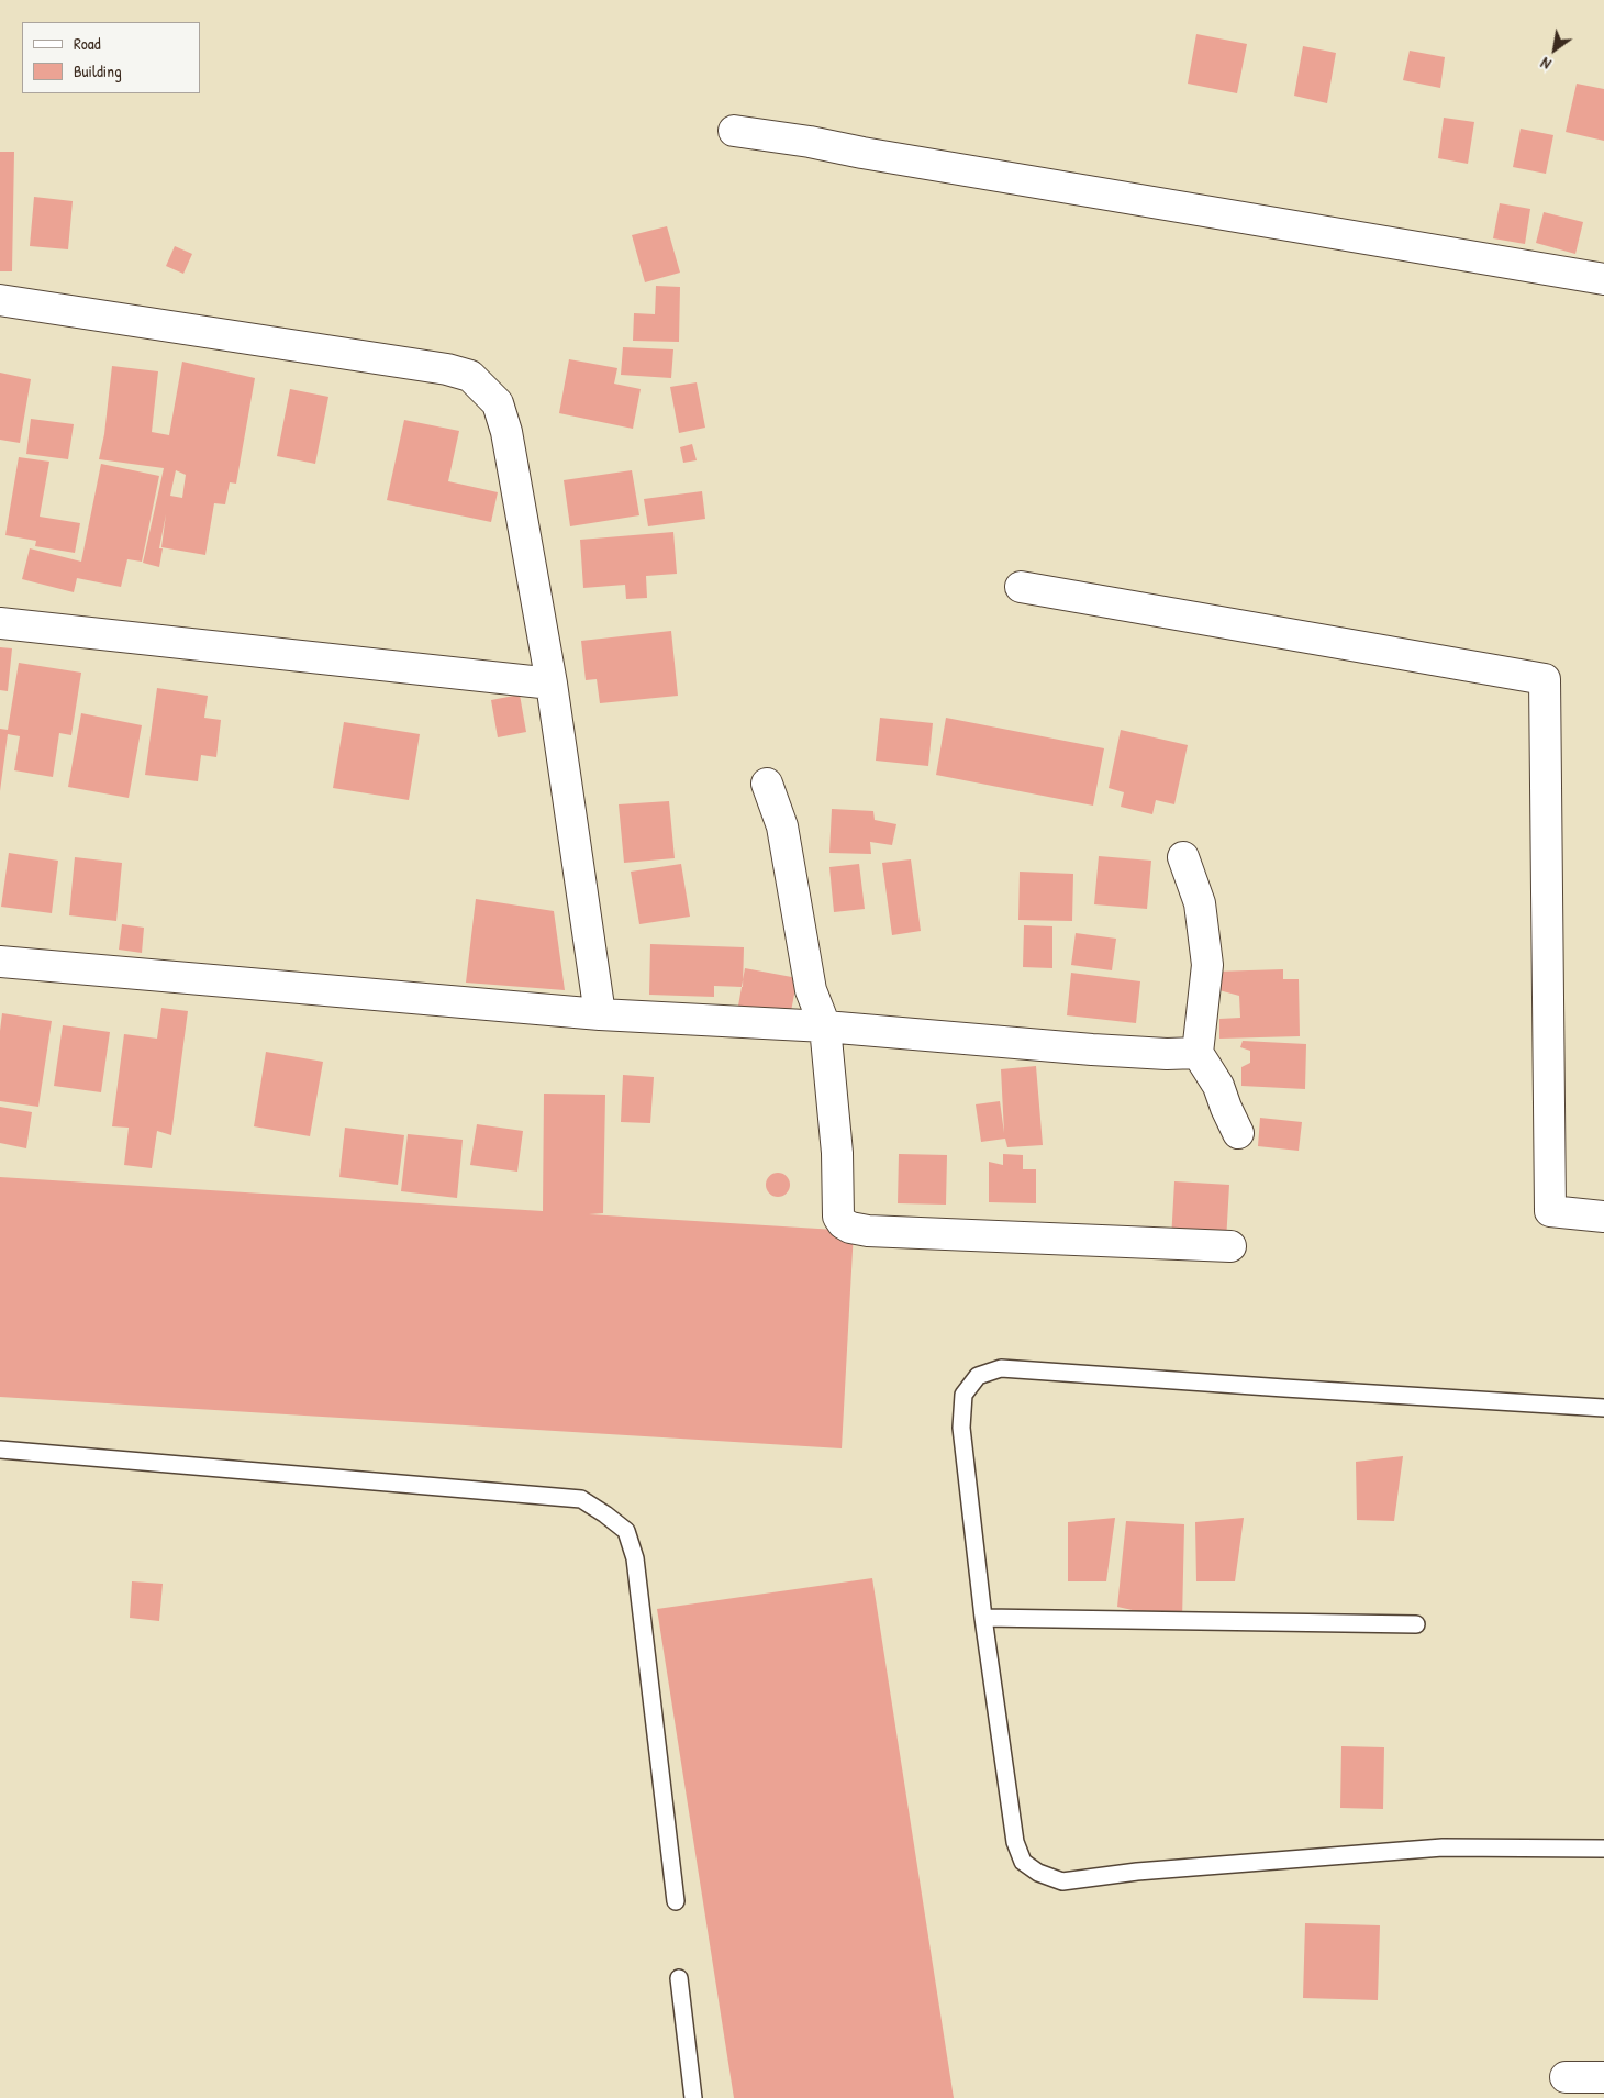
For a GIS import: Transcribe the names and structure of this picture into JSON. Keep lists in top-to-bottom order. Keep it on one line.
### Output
{"legend":["Road","Building"],"north":"bottom left"}
